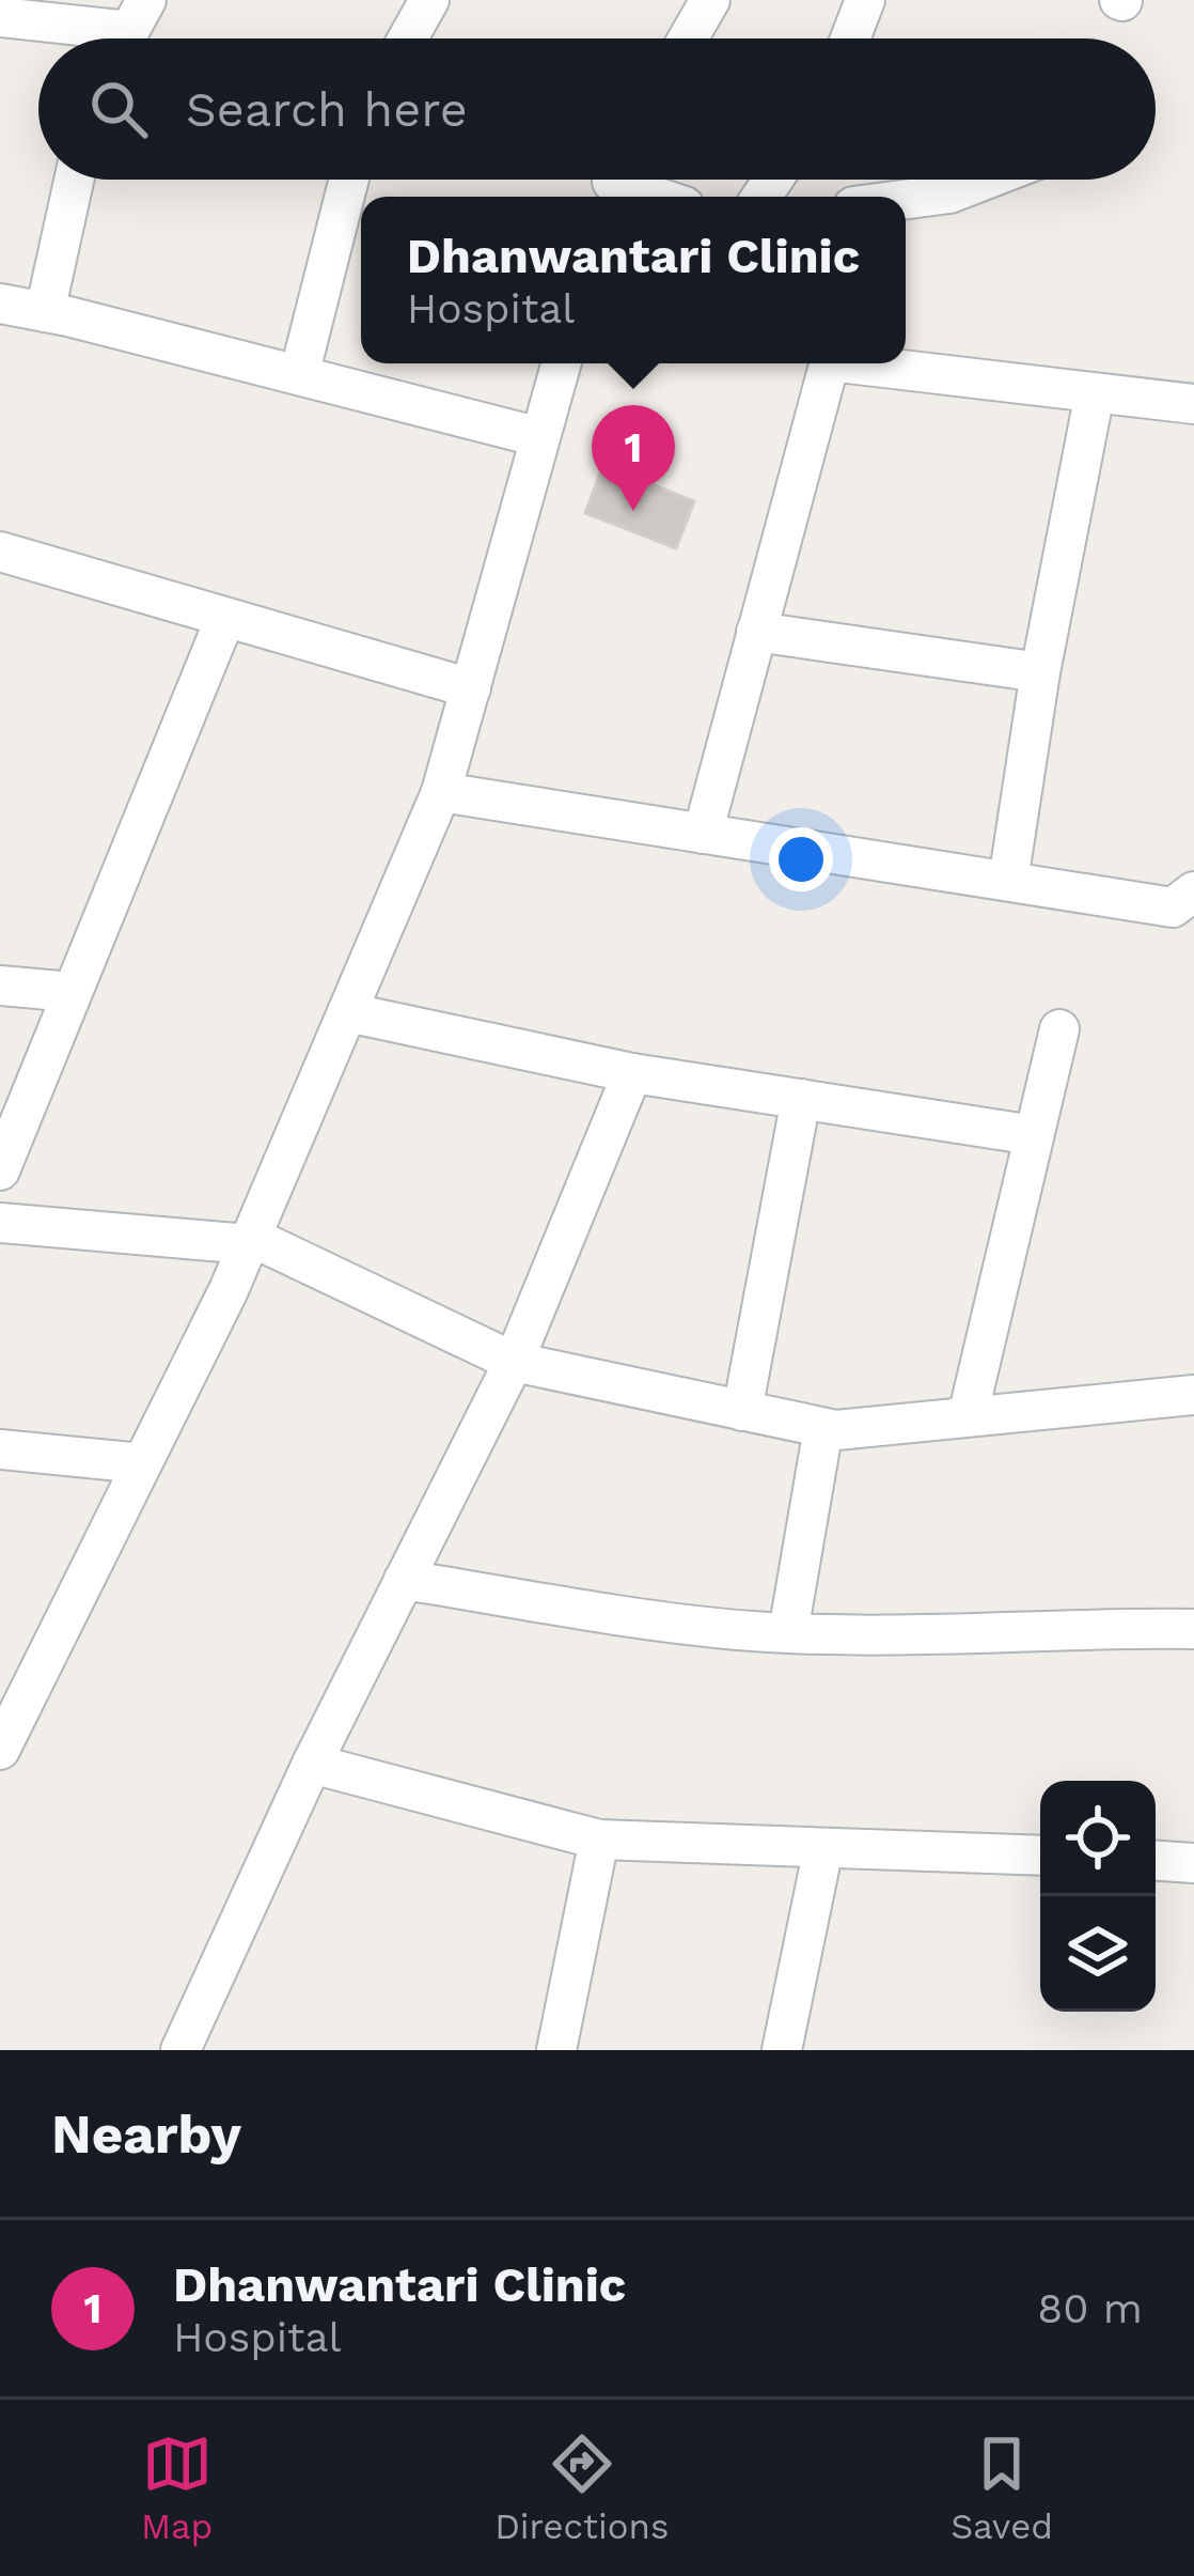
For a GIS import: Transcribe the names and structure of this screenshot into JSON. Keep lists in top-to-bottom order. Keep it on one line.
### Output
{"page":{"search":"Search here","popup":["Dhanwantari Clinic","Hospital"],"pins":"1","heading":"Nearby","list":[{"mark":"1","name":"Dhanwantari Clinic","note":"Hospital","value":"80 m"}],"nav":["Map","Directions","Saved"]}}
